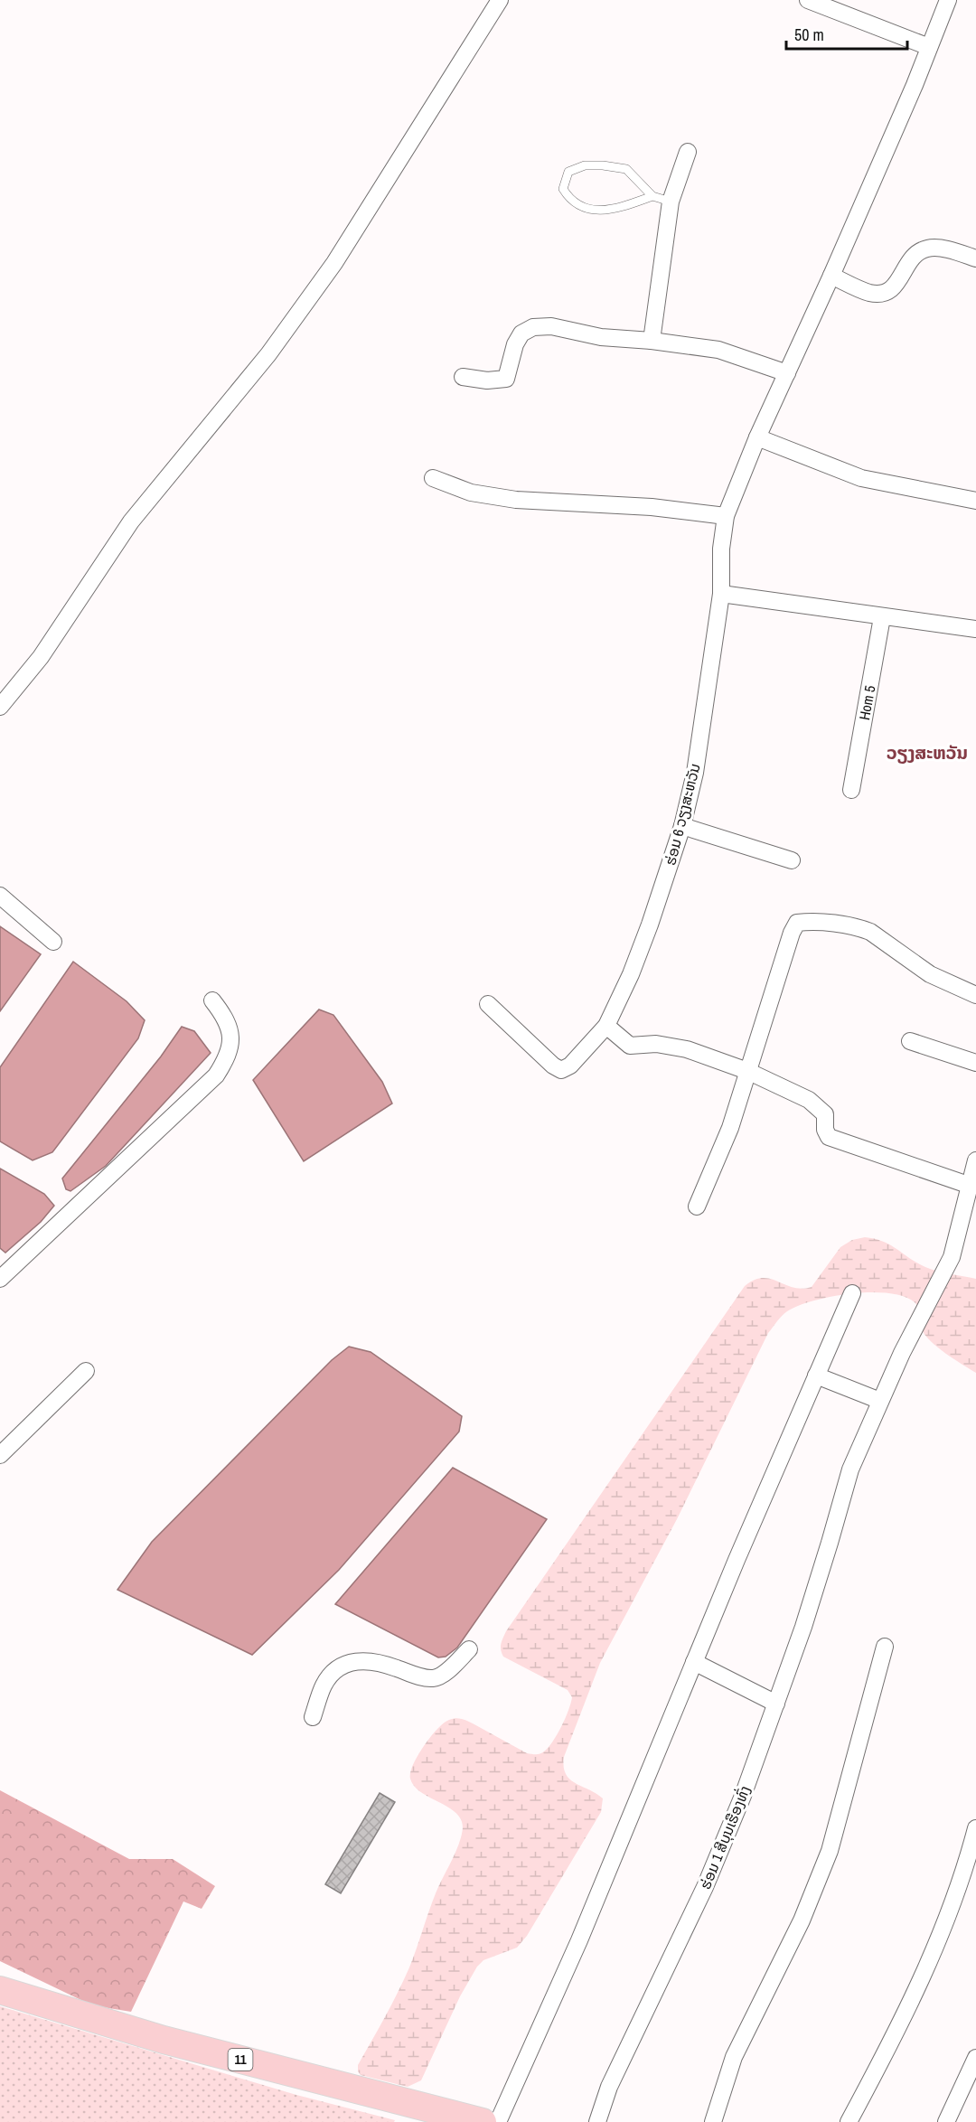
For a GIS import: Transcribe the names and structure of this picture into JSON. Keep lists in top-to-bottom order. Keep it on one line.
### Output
{"streets":{"highway":["11"],"street":["Hom 5","ຮ່ອມ 6 ວຽງສະຫວັນ","ຮ່ອມ 1 ສີບຸນເຮືອງທົ່ງ"]},"districts":["ວຽງສະຫວັນ"],"scale_bar":"50 m"}
